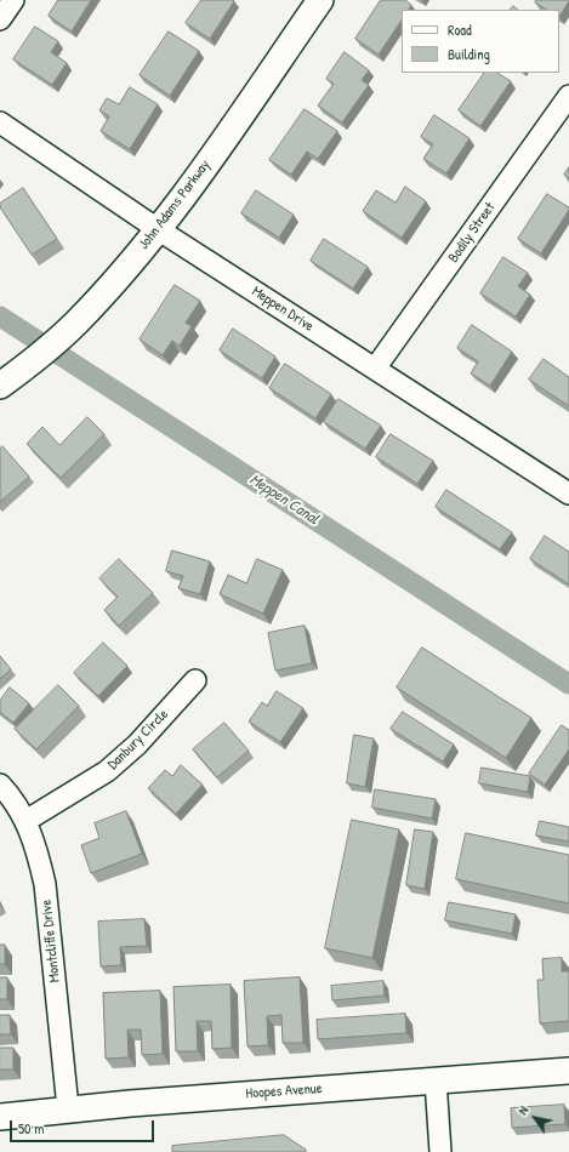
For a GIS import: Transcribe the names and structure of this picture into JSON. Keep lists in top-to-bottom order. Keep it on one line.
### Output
{"streets":{"street":["John Adams Parkway","Bodily Street","Meppen Drive","Danbury Circle","Montcliffe Drive","Hoopes Avenue"]},"crossings":[["John Adams Parkway","Meppen Drive"],["Bodily Street","Meppen Drive"],["Danbury Circle","Montcliffe Drive"],["Montcliffe Drive","Hoopes Avenue"]],"water":["Meppen Canal"],"legend":["Road","Building"],"scale_bar":"50 m","north":"top left"}
